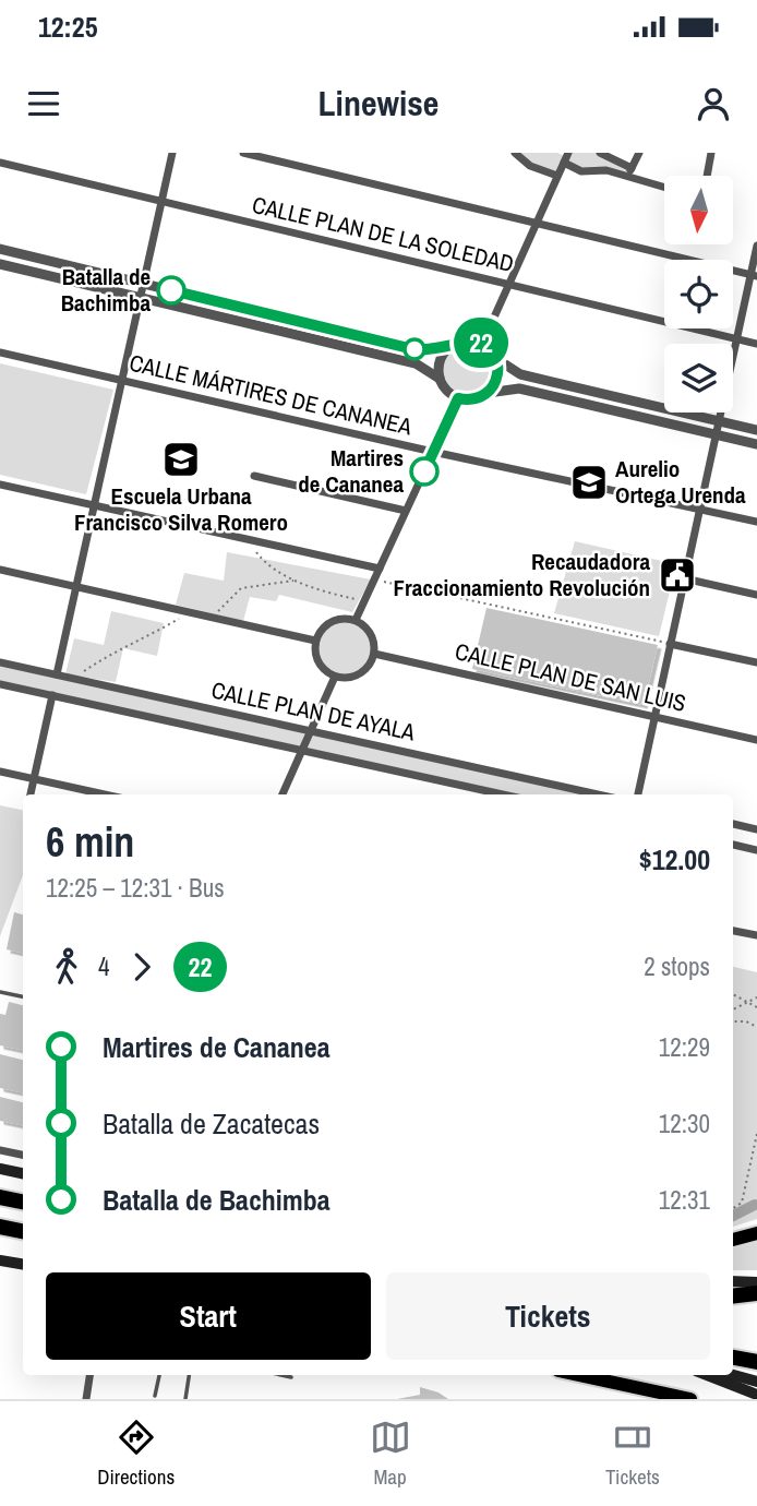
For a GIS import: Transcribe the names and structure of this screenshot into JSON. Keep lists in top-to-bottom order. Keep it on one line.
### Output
{"streets":{"street":["CALLE PLAN DE LA SOLEDAD","CALLE MÁRTIRES DE CANANEA","CALLE PLAN DE SAN LUIS","CALLE PLAN DE AYALA"]},"places":{"other":["Batalla de Bachimba","Martires de Cananea"],"school or university":["Escuela Urbana Francisco Silva Romero","Aurelio Ortega Urenda"],"public building":["Recaudadora Fraccionamiento Revolución"]},"lines":["bus line 22"],"north":"bottom","page":{"status":"12:25","header":"Linewise","on_map":"22","heading":["6 min","12:25 – 12:31 · Bus","$12.00"],"legs":["4","22","2 stops"],"list":[{"name":"Martires de Cananea","value":"12:29"},{"name":"Batalla de Zacatecas","value":"12:30"},{"name":"Batalla de Bachimba","value":"12:31"}],"buttons":["Start","Tickets"],"tabs":["Directions","Map","Tickets"]}}
